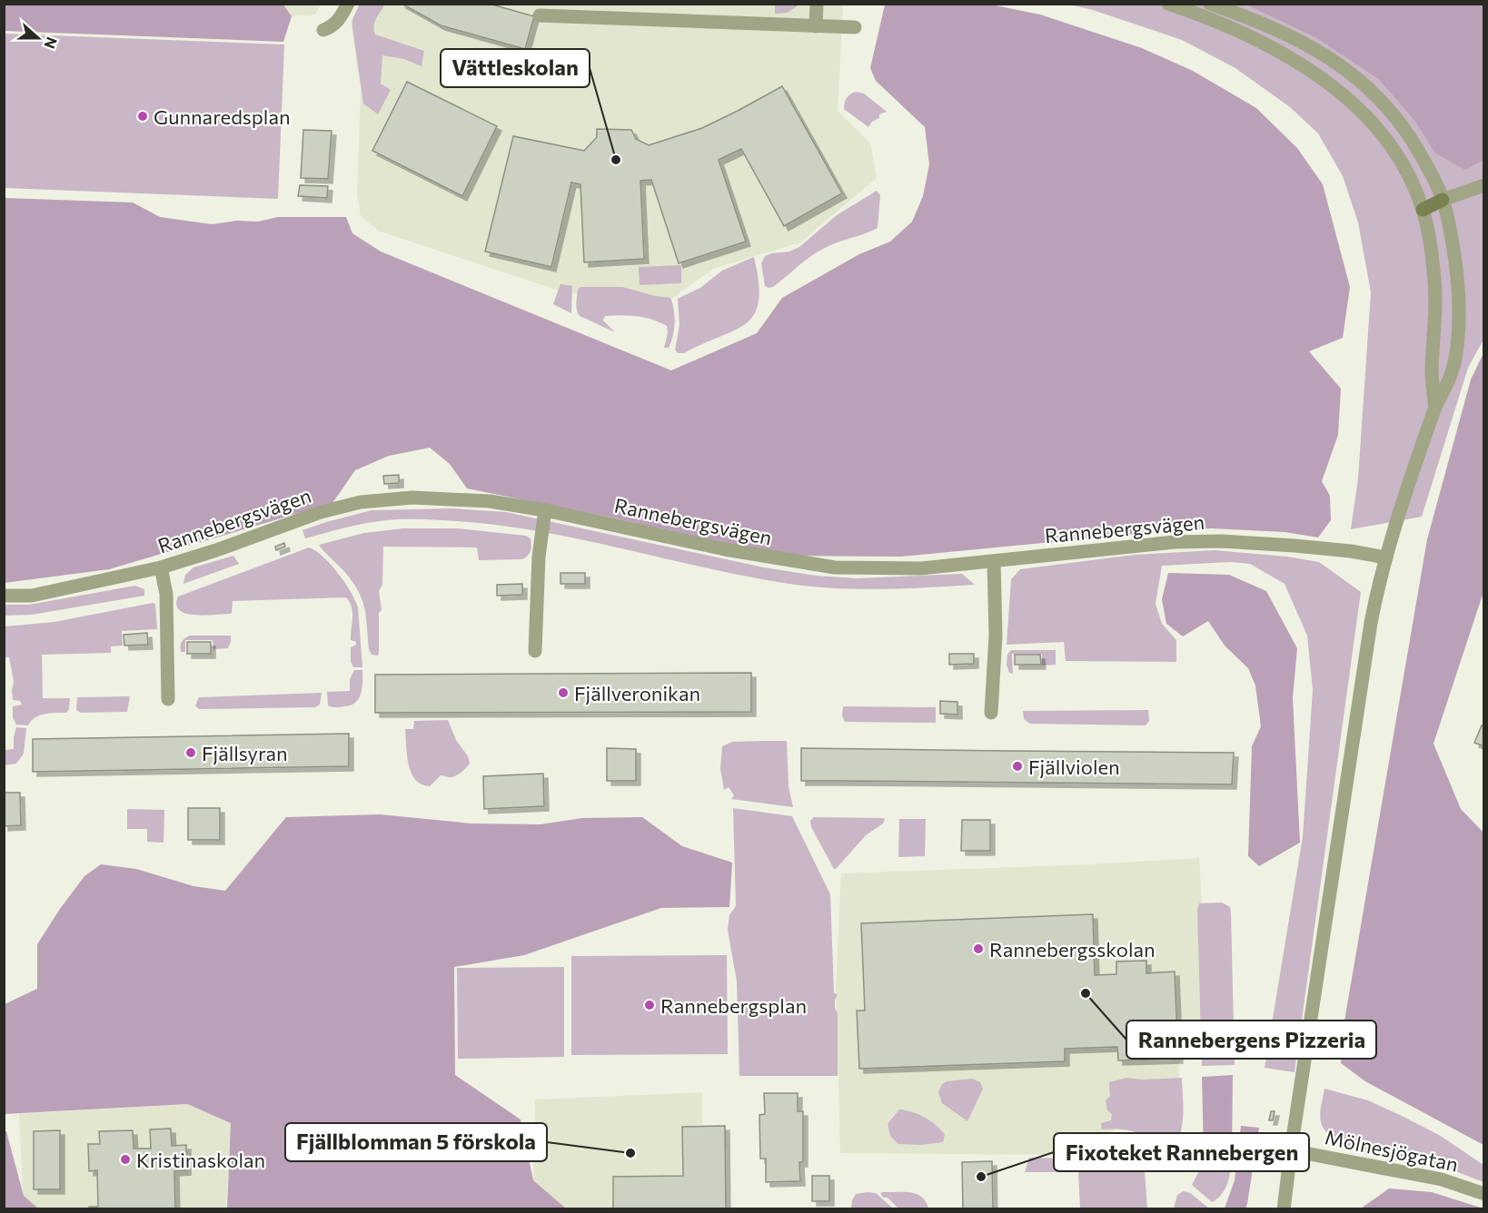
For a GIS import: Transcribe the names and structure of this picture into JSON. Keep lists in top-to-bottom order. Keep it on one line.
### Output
{"streets":{"street":["Rannebergsvägen","Mölnesjögatan"]},"places":["Gunnaredsplan","Vättleskolan","Fjällveronikan","Fjällsyran","Fjällviolen","Rannebergsskolan","Rannebergens Pizzeria","Rannebergsplan","Fjällblomman 5 förskola","Kristinaskolan","Fixoteket Rannebergen"],"north":"right"}
